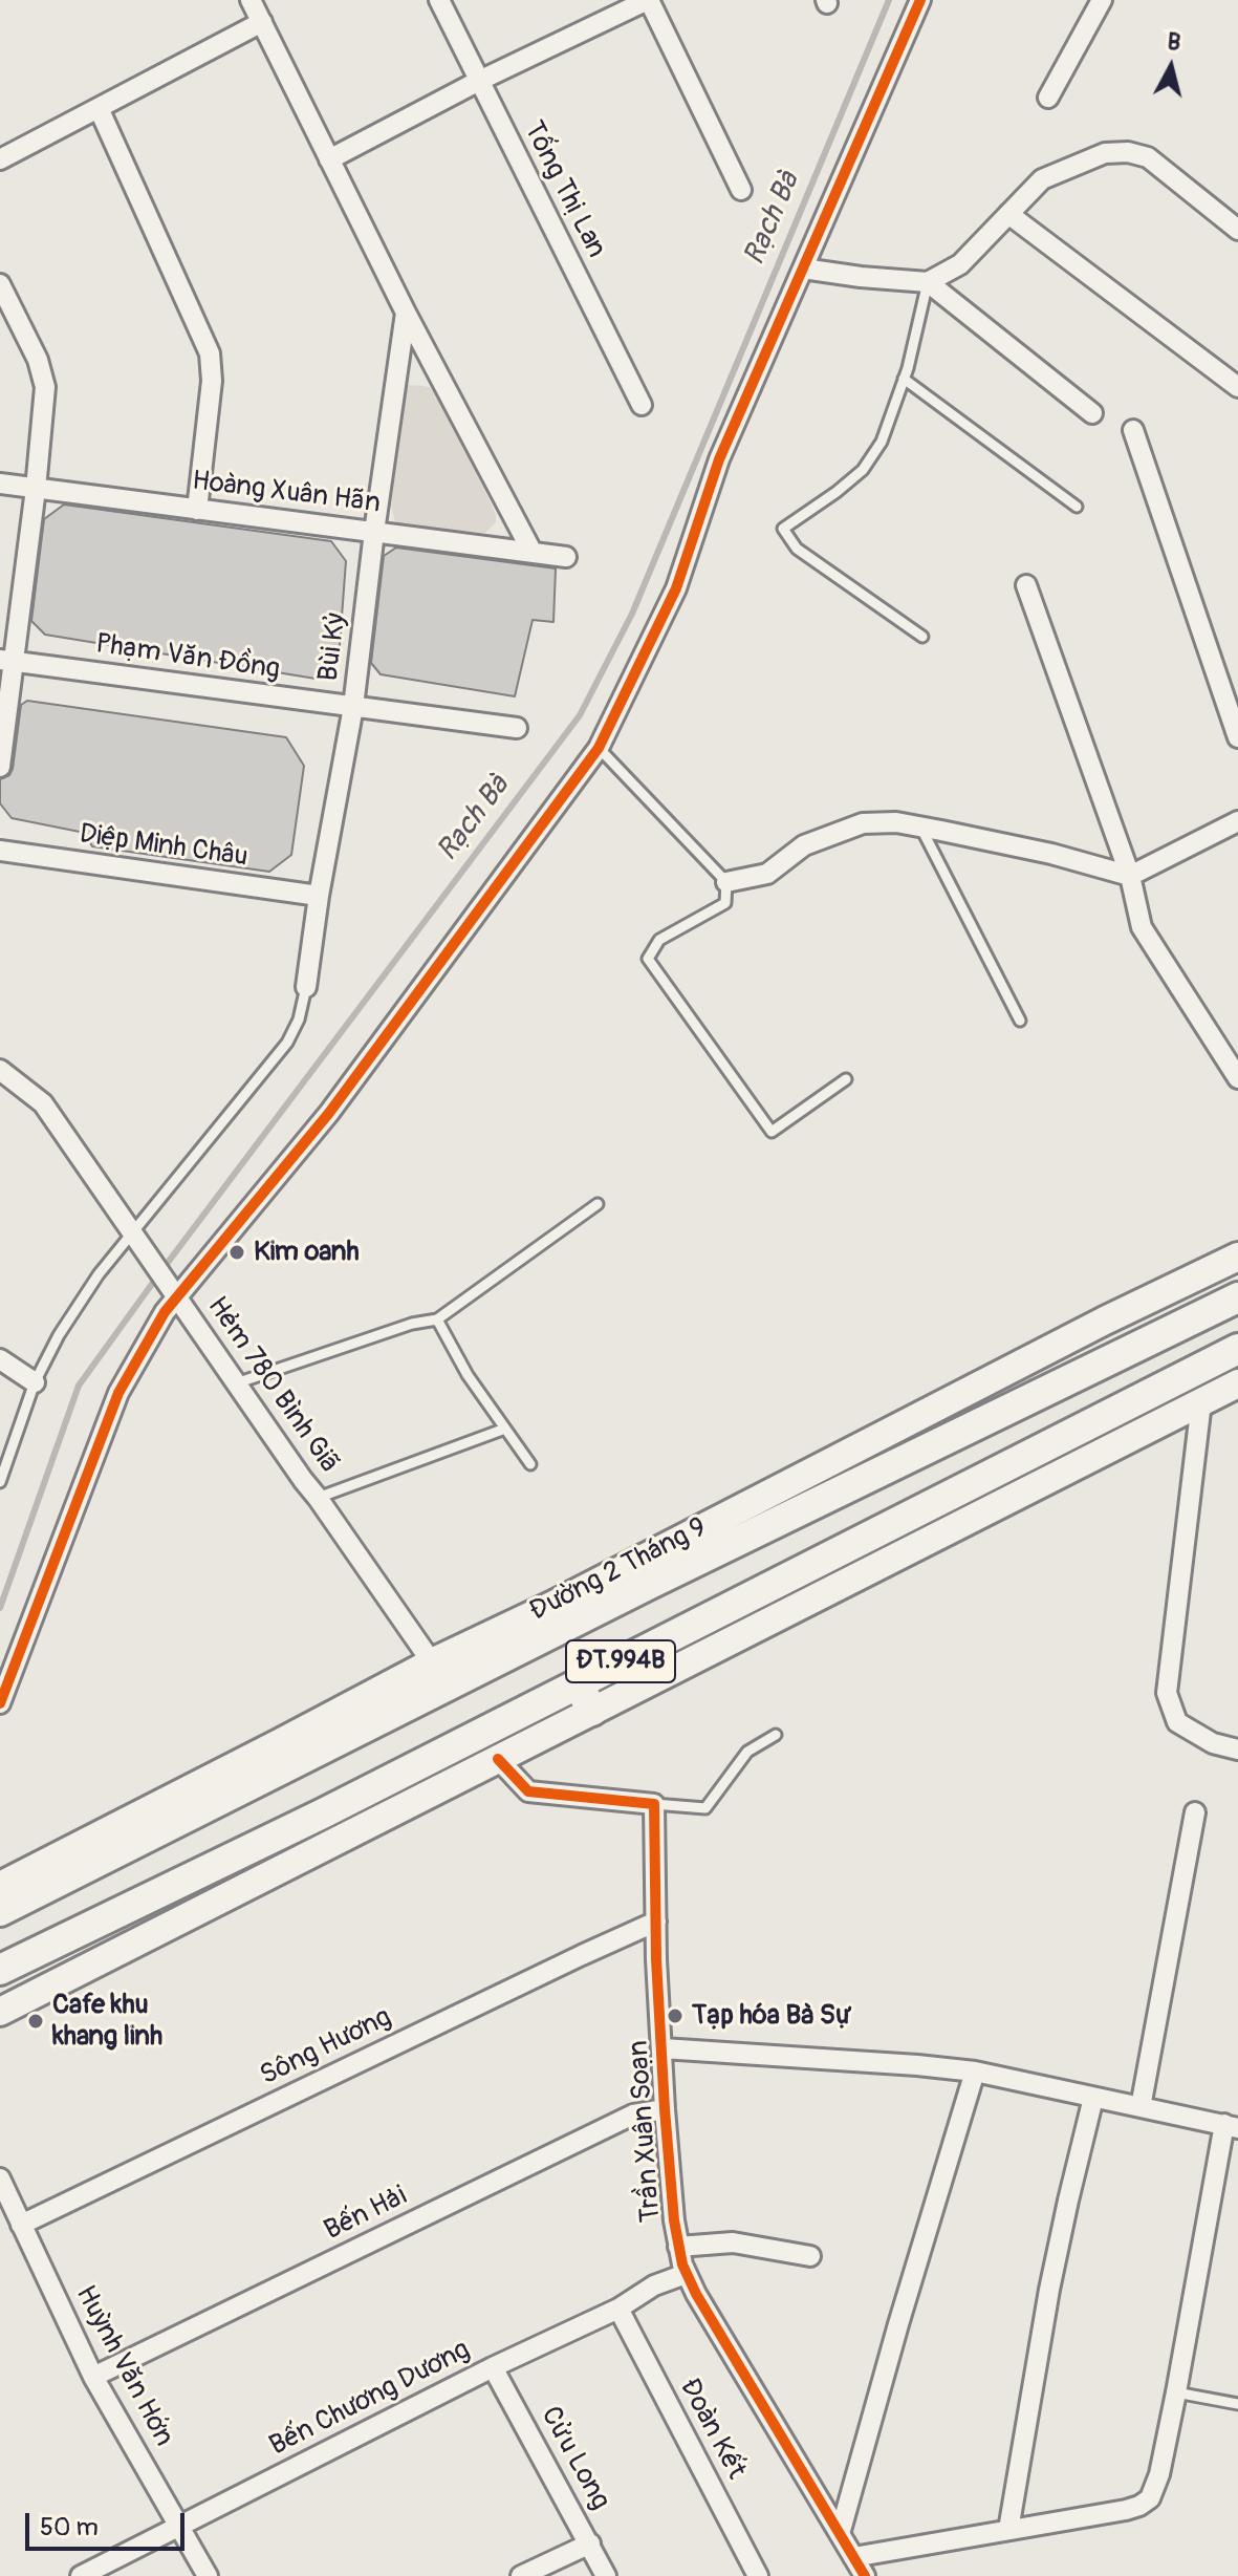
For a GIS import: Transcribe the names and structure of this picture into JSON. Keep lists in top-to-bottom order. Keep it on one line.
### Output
{"streets":{"main road":["Đường 2 Tháng 9","ĐT.994B"],"street":["Tống Thị Lan","Hoàng Xuân Hãn","Bùi Kỷ","Phạm Văn Đồng","Diệp Minh Châu","Hẻm 780 Bình Giã","Sông Hương","Trần Xuân Soạn","Bến Hải","Huỳnh Văn Hớn","Bến Chương Dương","Đoàn Kết","Cửu Long"]},"crossings":[["Hoàng Xuân Hãn","Bùi Kỷ"],["Bùi Kỷ","Phạm Văn Đồng"],["Bùi Kỷ","Diệp Minh Châu"],["Hẻm 780 Bình Giã","Đường 2 Tháng 9"],["Sông Hương","Trần Xuân Soạn"],["Sông Hương","Huỳnh Văn Hớn"],["Trần Xuân Soạn","Bến Hải"],["Trần Xuân Soạn","Bến Chương Dương"],["Bến Hải","Huỳnh Văn Hớn"],["Huỳnh Văn Hớn","Bến Chương Dương"],["Bến Chương Dương","Đoàn Kết"],["Bến Chương Dương","Cửu Long"]],"water":["Rạch Bà"],"places":["Kim oanh","Tạp hóa Bà Sự","Cafe khu khang linh"],"scale_bar":"50 m","north":"top"}
